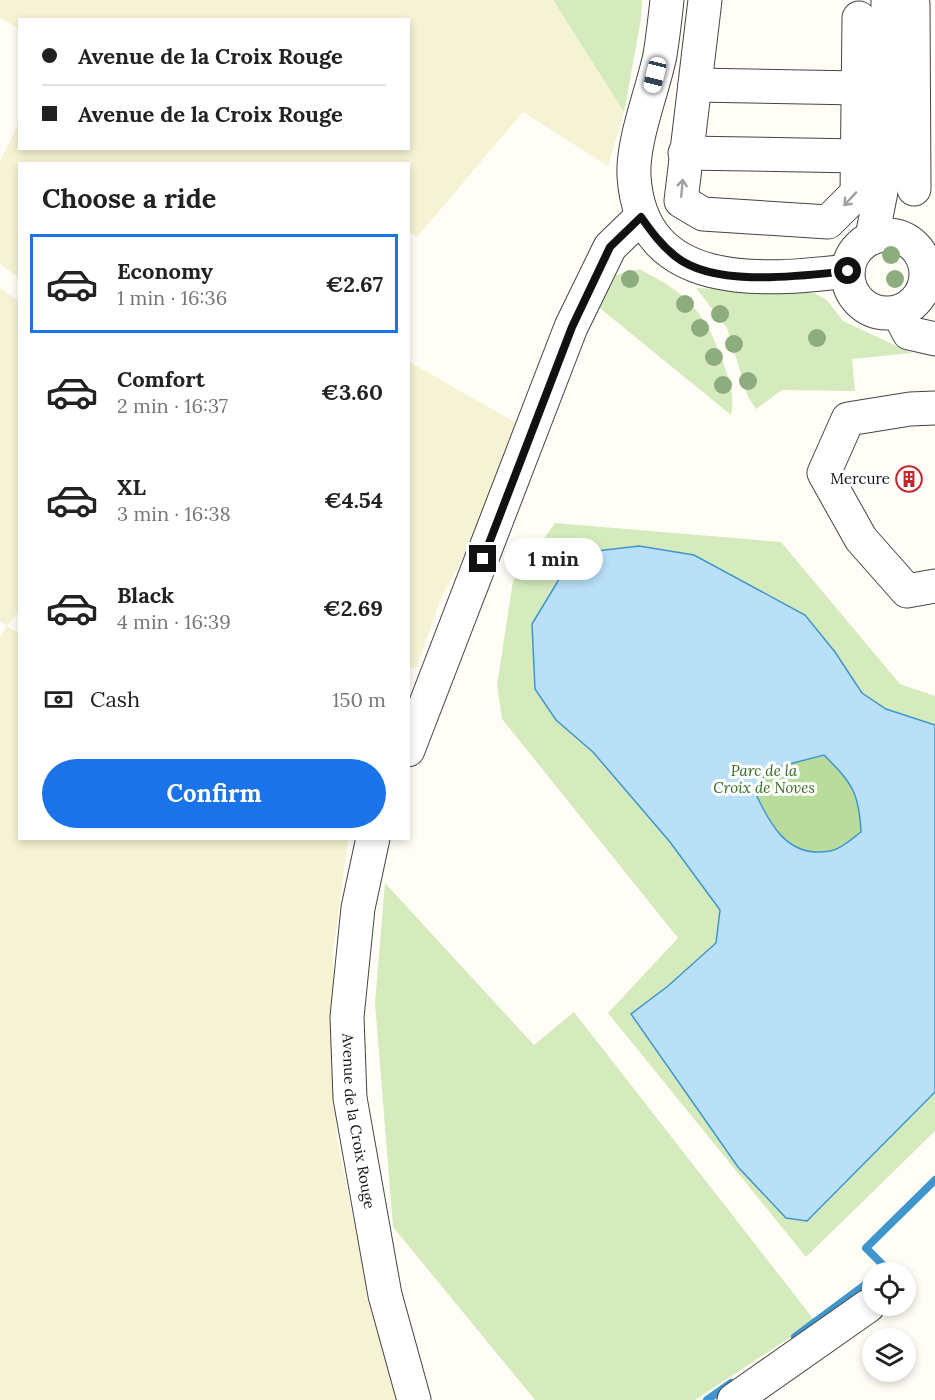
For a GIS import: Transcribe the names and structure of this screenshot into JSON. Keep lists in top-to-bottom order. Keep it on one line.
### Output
{"streets":{"street":["Avenue de la Croix Rouge"]},"parks":["Parc de la Croix de Noves"],"places":{"building":["Mercure"]},"page":{"banner":["Avenue de la Croix Rouge","Avenue de la Croix Rouge"],"heading":"Choose a ride","list":[{"name":"Economy","note":"1 min · 16:36","value":"€2.67"},{"name":"Comfort","note":"2 min · 16:37","value":"€3.60"},{"name":"XL","note":"3 min · 16:38","value":"€4.54"},{"name":"Black","note":"4 min · 16:39","value":"€2.69"}],"bubble":"1 min","pay":["Cash","150 m"],"buttons":"Confirm"}}
